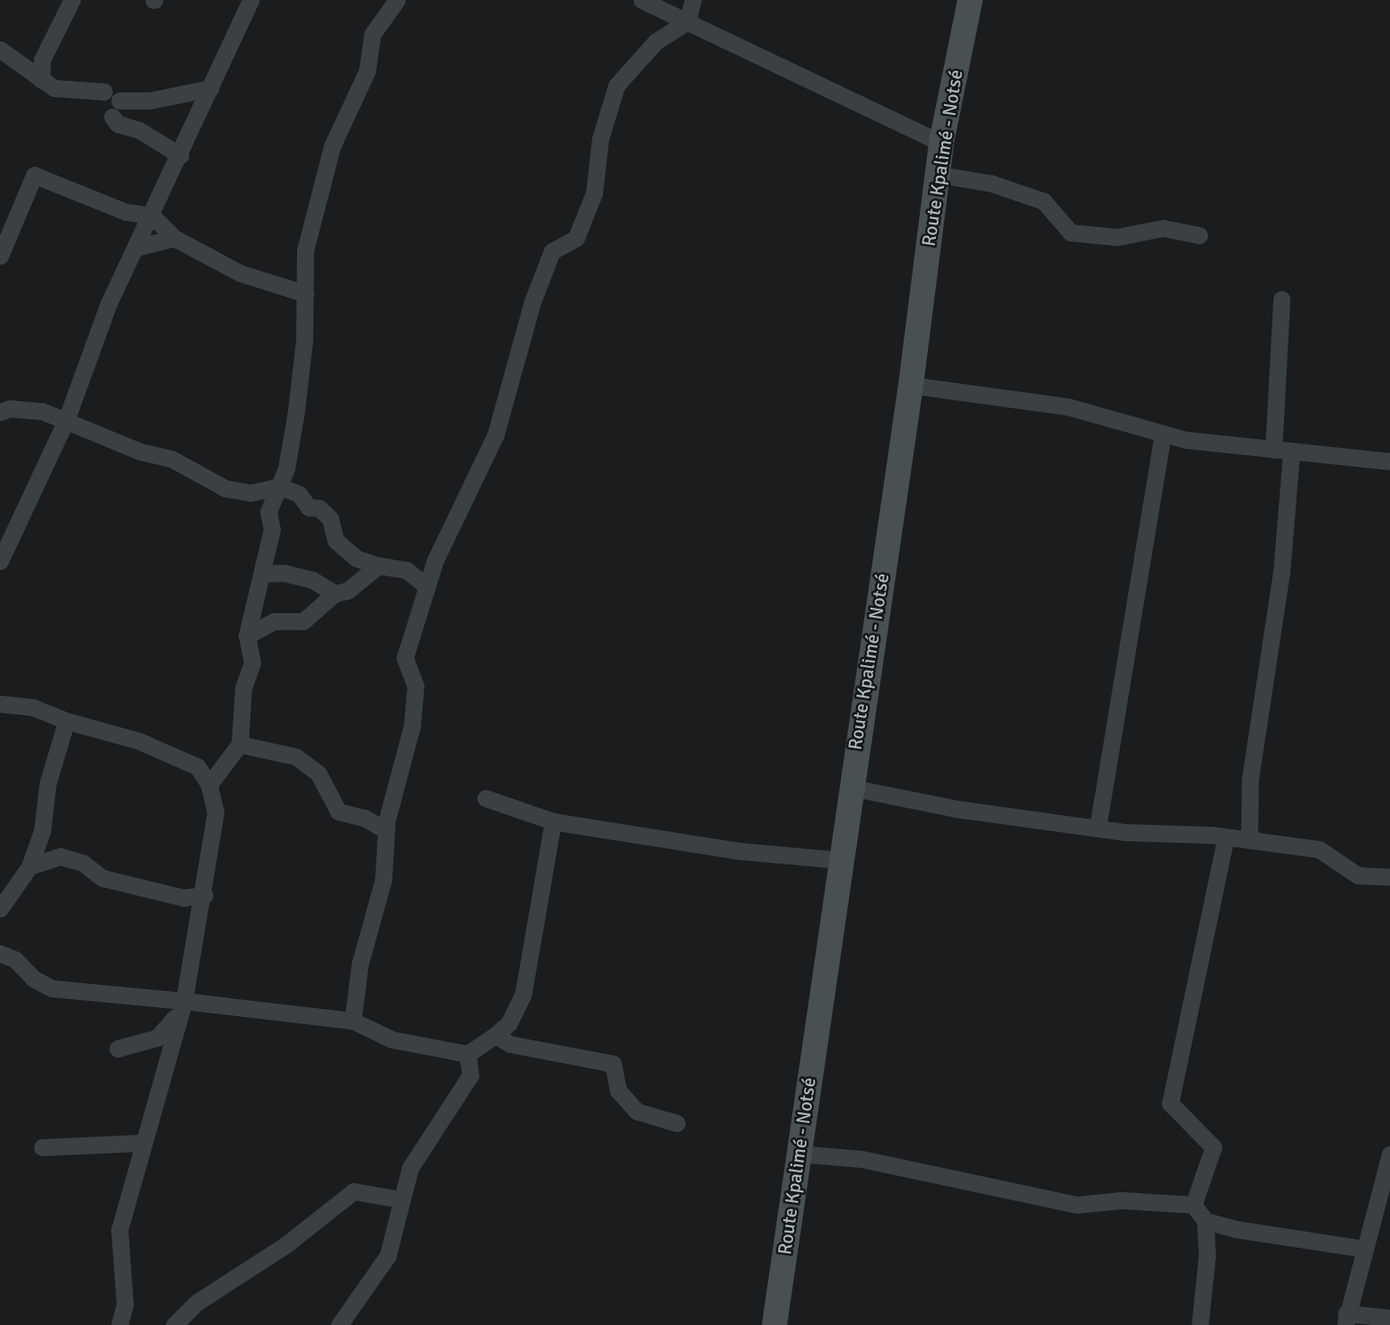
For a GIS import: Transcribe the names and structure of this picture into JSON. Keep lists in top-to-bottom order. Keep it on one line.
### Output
{"streets":{"main road":["Route Kpalimé - Notsé"]}}
